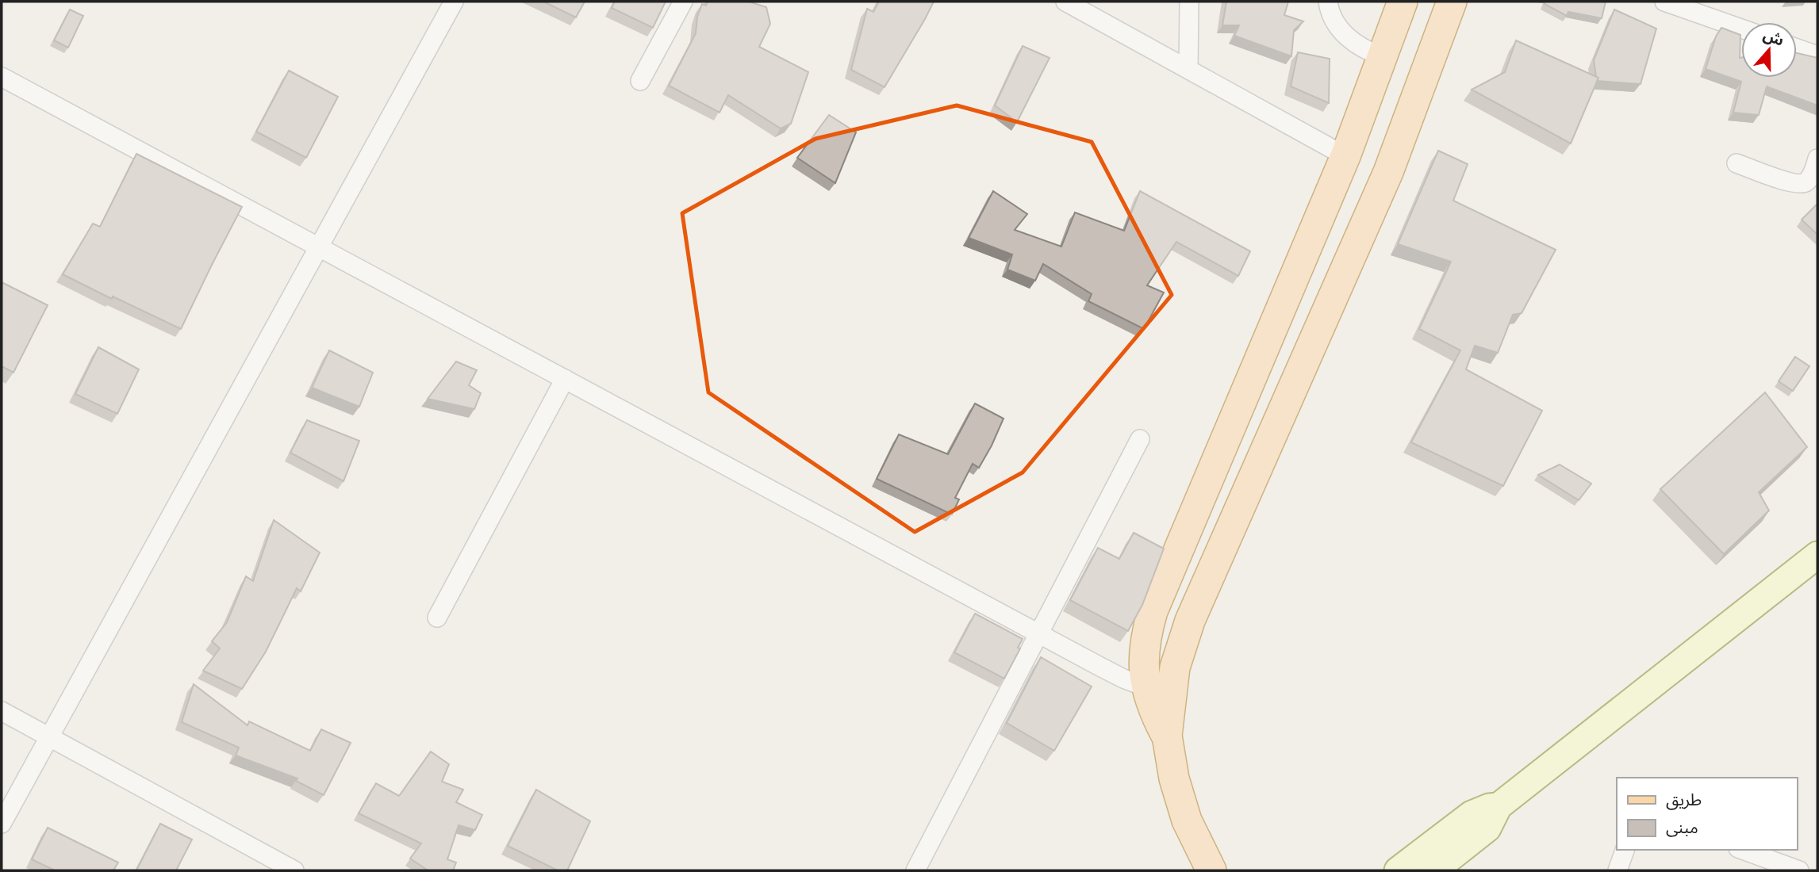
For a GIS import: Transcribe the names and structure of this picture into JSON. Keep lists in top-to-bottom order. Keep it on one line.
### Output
{"legend":["طريق","مبنى"],"north":"top"}
